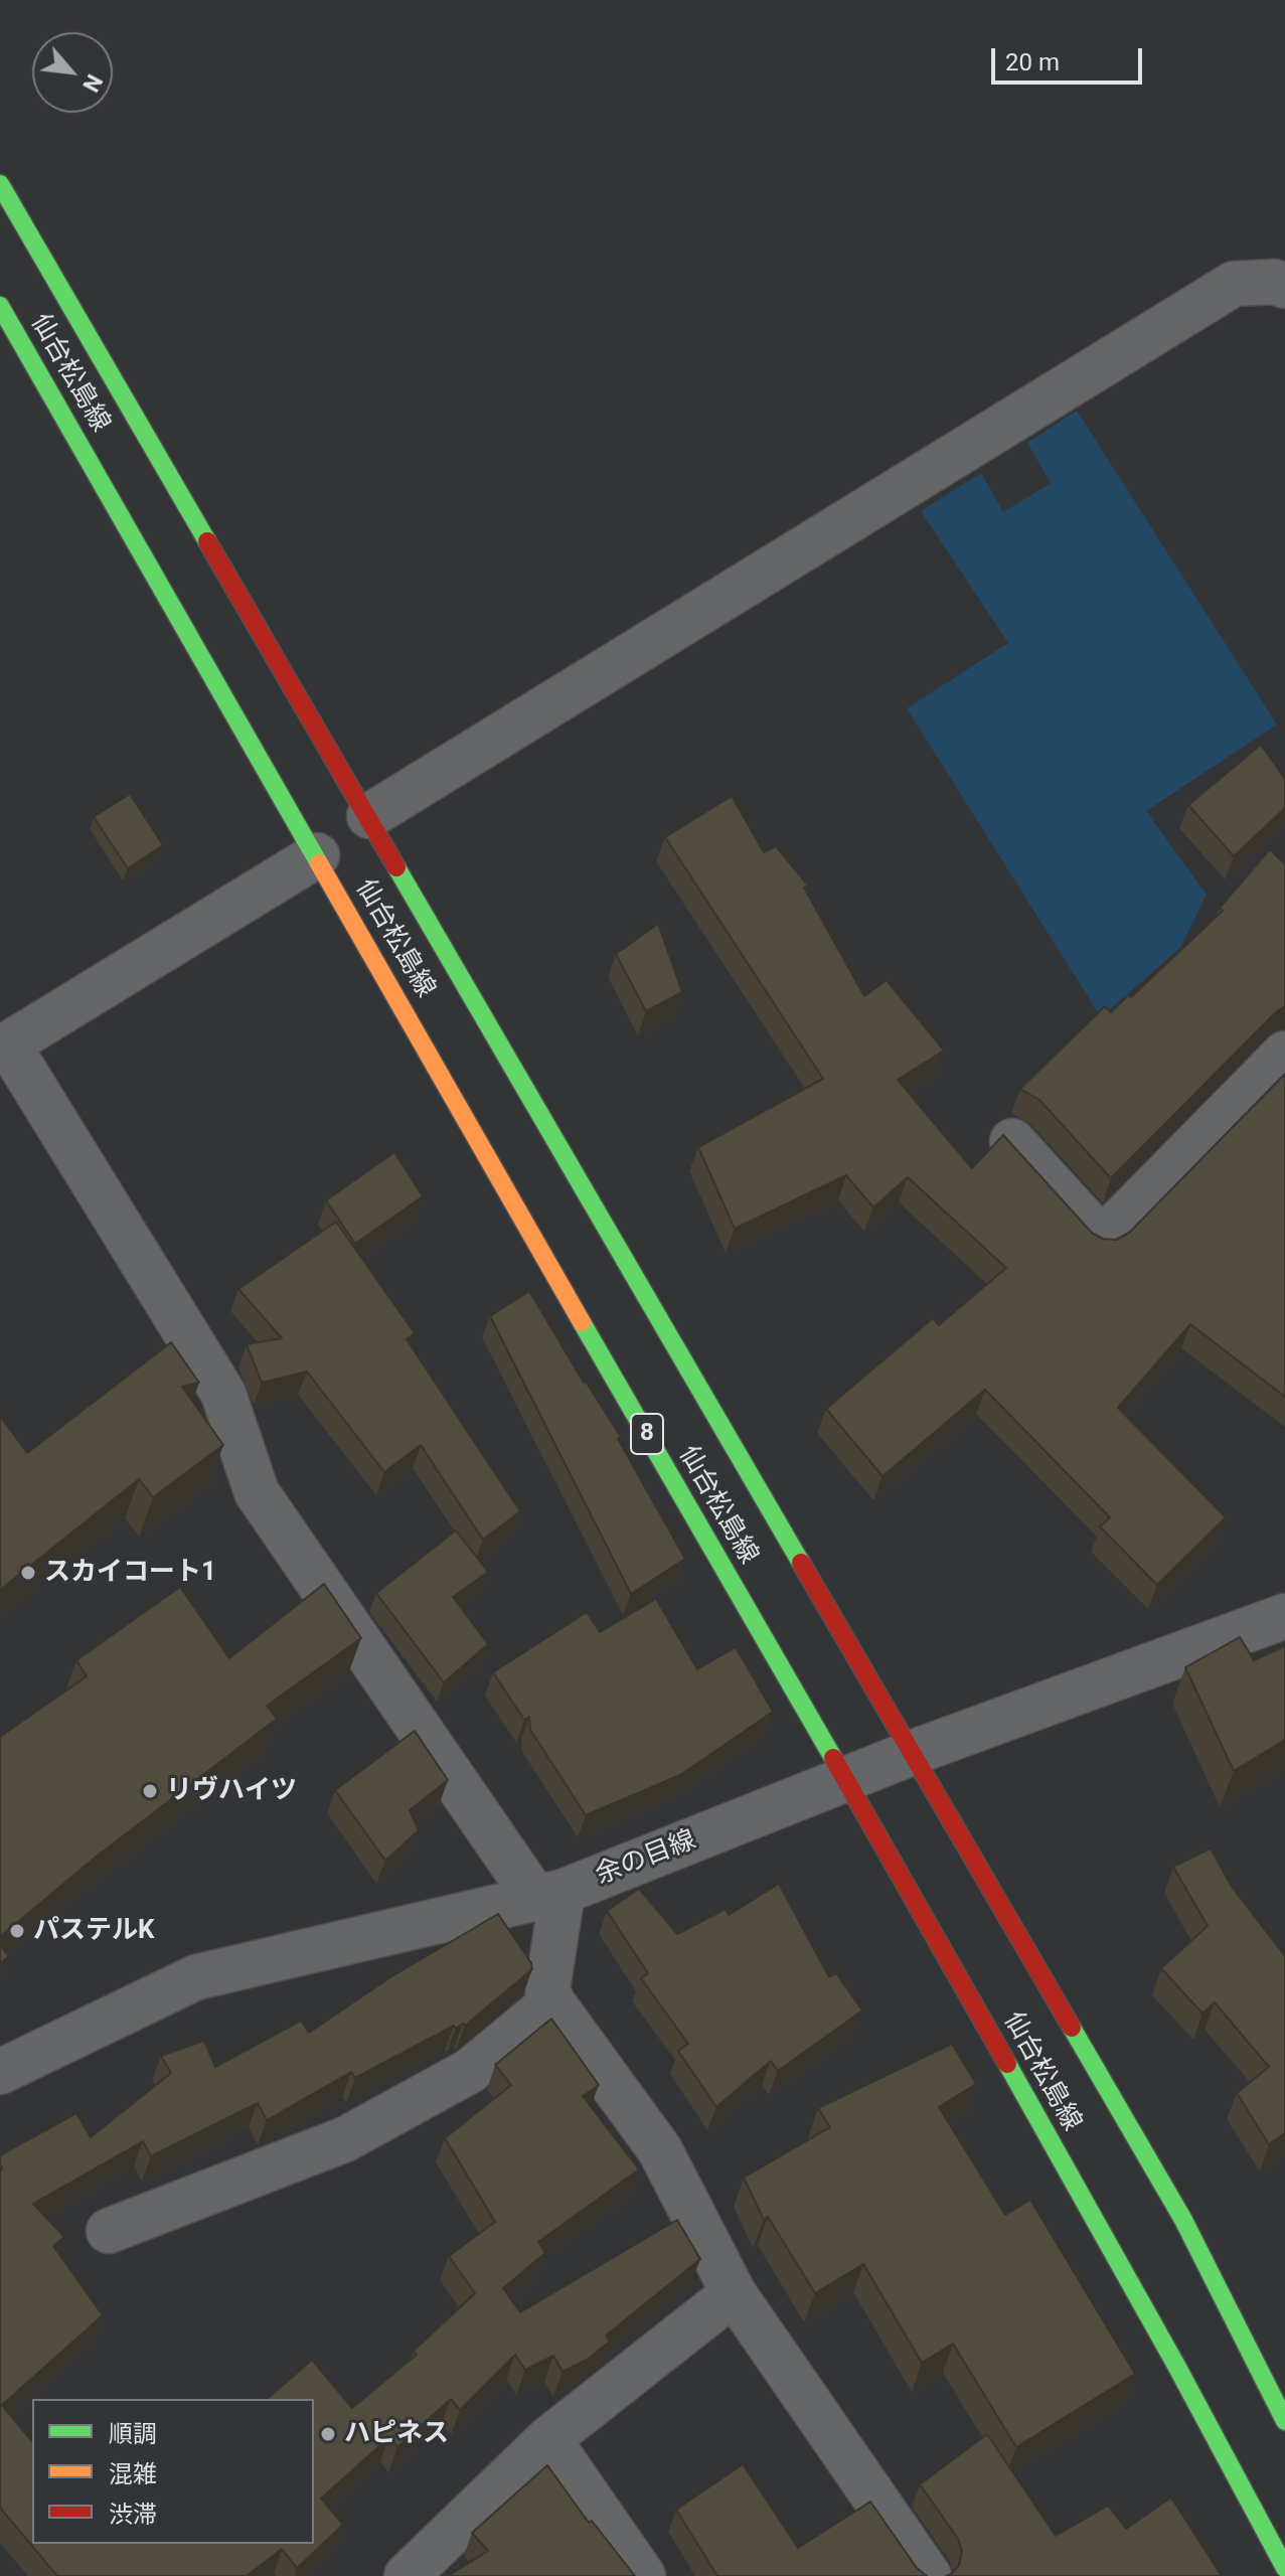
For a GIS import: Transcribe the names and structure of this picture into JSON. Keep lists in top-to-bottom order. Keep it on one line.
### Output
{"streets":{"main road":["仙台松島線","8"],"street":["余の目線"]},"crossings":[["仙台松島線","余の目線"]],"places":["スカイコート1","リヴハイツ","パステルK","ハピネス"],"legend":["順調","混雑","渋滞"],"scale_bar":"20 m","north":"bottom right"}
